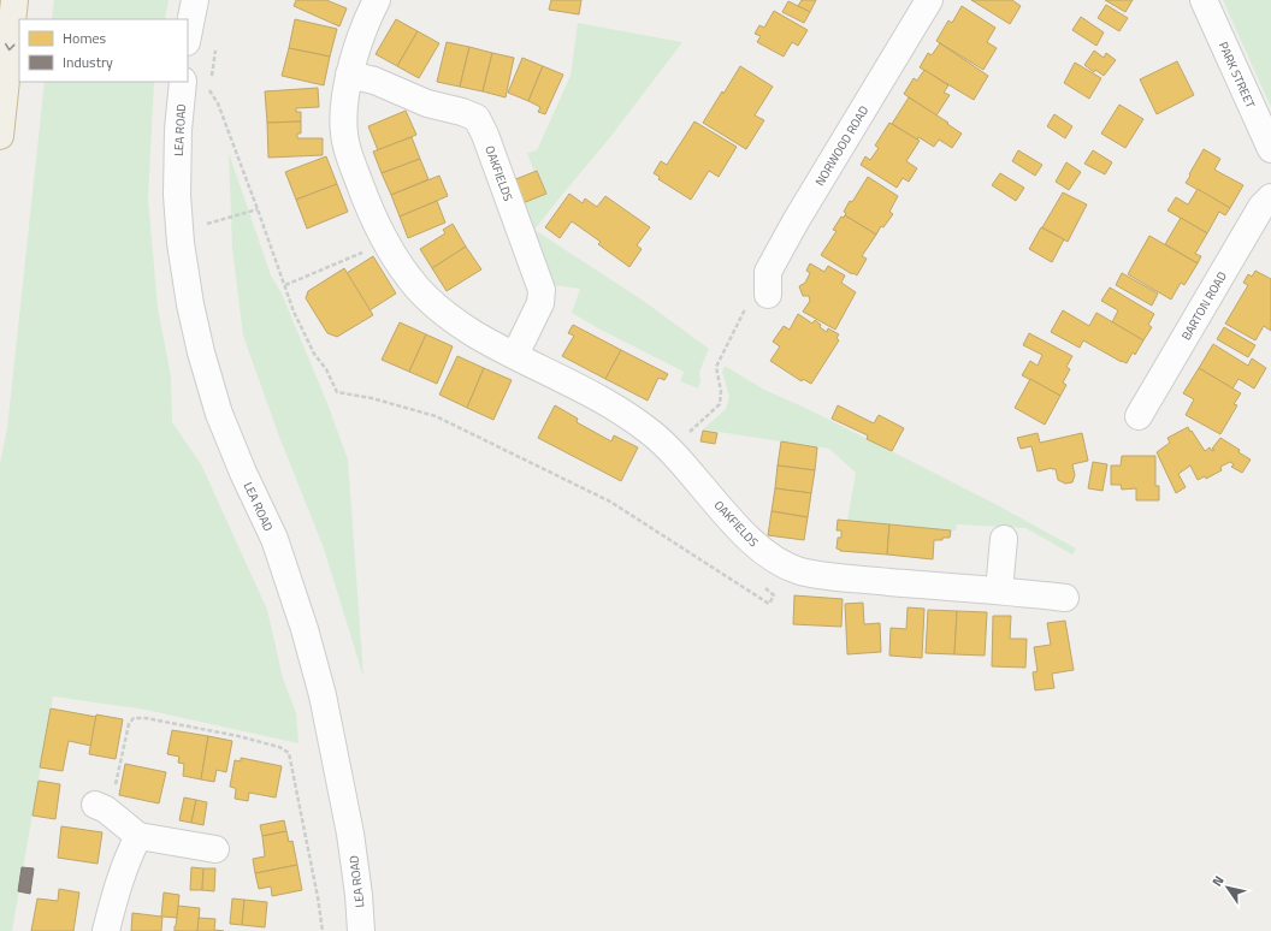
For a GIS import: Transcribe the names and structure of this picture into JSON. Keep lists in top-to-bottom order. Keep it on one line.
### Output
{"streets":{"street":["PARK STREET","LEA ROAD","NORWOOD ROAD","OAKFIELDS","BARTON ROAD"]},"legend":["Homes","Industry"],"north":"top left"}
